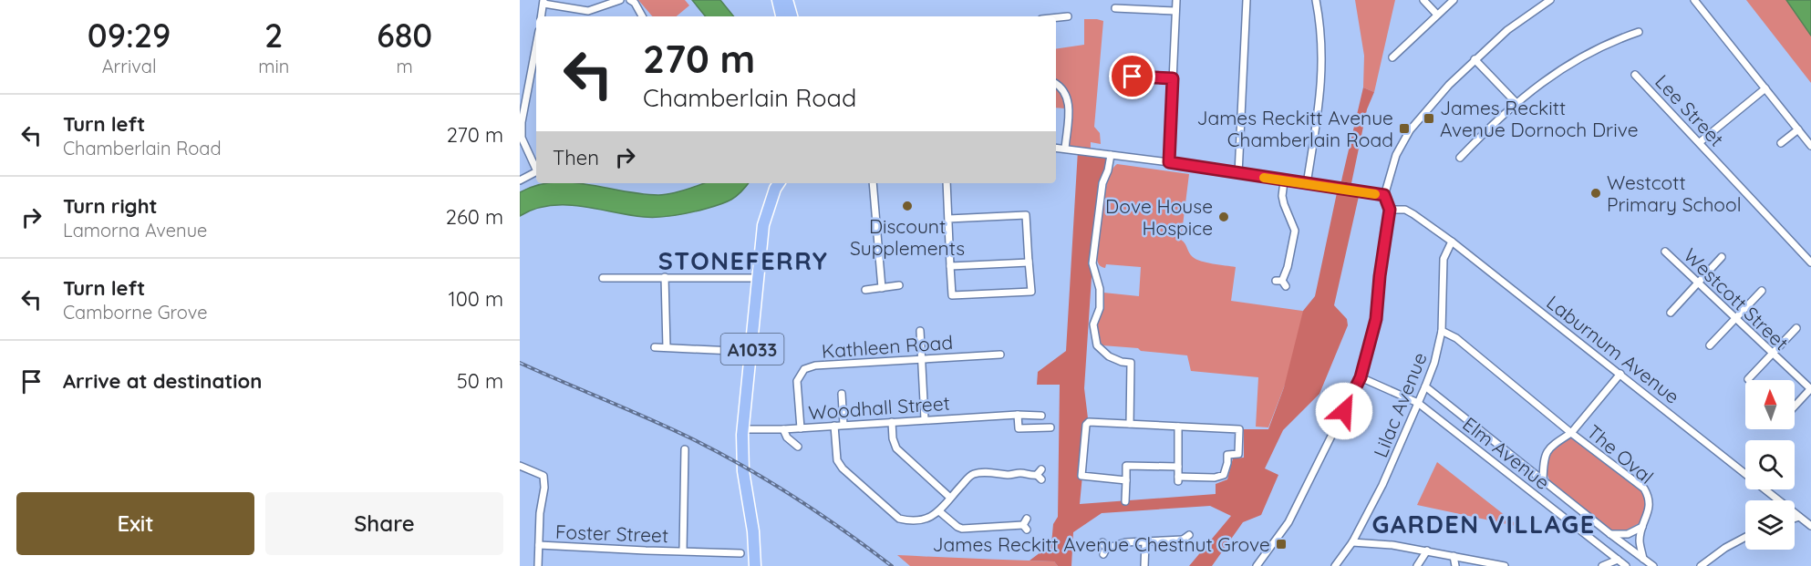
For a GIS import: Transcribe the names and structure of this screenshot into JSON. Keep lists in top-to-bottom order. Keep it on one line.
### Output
{"streets":{"highway":["A1033"],"street":["Lee Street","Westcott Street","Kathleen Road","Laburnum Avenue","Lilac Avenue","Woodhall Street","Elm Avenue","The Oval","Foster Street"]},"crossings":[["Kathleen Road","Woodhall Street"],["A1033","Woodhall Street"],["Laburnum Avenue","Lilac Avenue"],["Lilac Avenue","Elm Avenue"],["Elm Avenue","The Oval"]],"districts":["STONEFERRY","GARDEN VILLAGE"],"places":{"transit":["James Reckitt Avenue Dornoch Drive","James Reckitt Avenue Chamberlain Road","James Reckitt Avenue Chestnut Grove"],"other":["Westcott Primary School","Discount Supplements","Dove House Hospice"]},"north":"top","page":{"eta":["09:29","Arrival","2","min","680","m"],"turn":["270 m","Chamberlain Road"],"list":[{"name":"Turn left","note":"Chamberlain Road","value":"270 m"},{"name":"Turn right","note":"Lamorna Avenue","value":"260 m"},{"name":"Turn left","note":"Camborne Grove","value":"100 m"},{"name":"Arrive at destination","value":"50 m"}],"then":"Then","buttons":["Exit","Share"]}}
